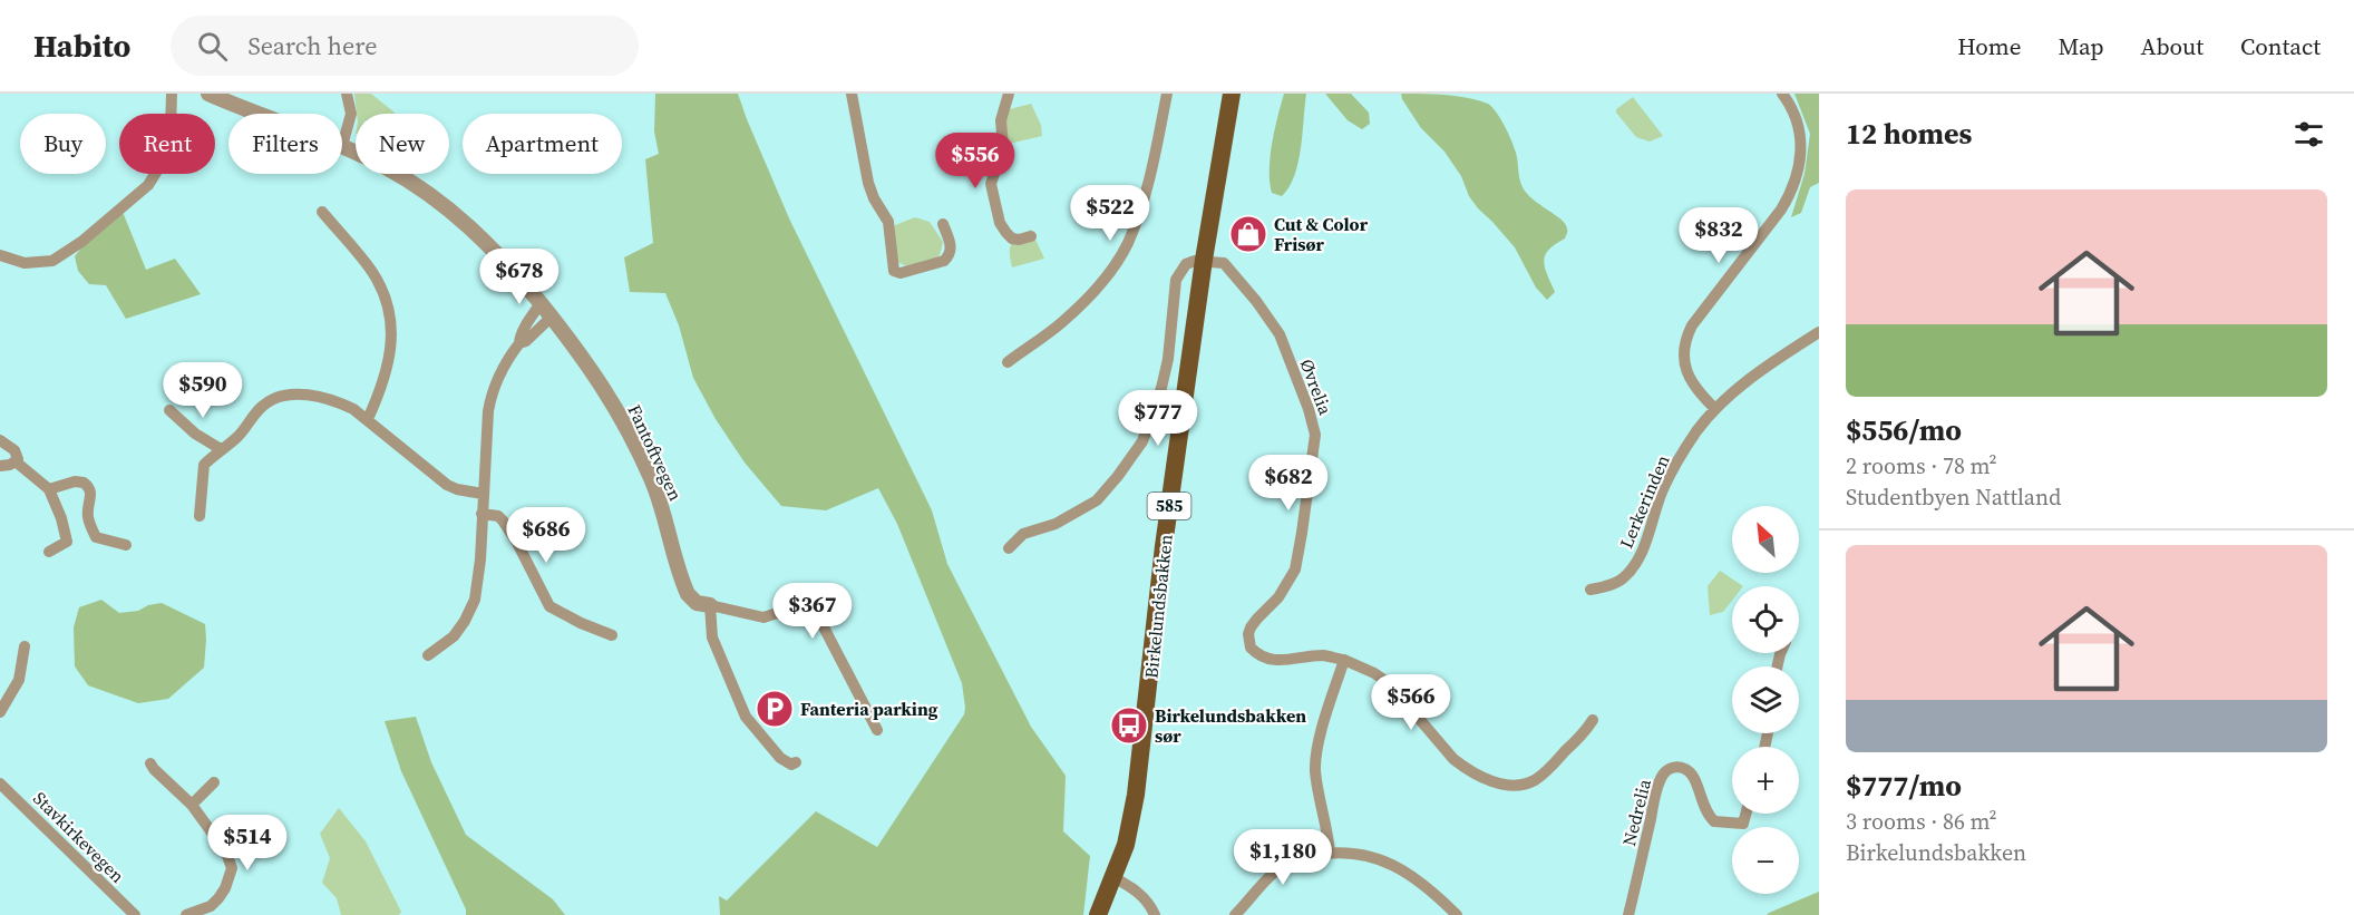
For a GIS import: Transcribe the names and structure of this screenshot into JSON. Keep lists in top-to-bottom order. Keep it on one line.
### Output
{"streets":{"main road":["585","Birkelundsbakken"],"street":["Øvrelia","Fantoftvegen","Lerkerinden","Nedrelia","Stavkirkevegen"]},"crossings":[["Øvrelia","Birkelundsbakken"]],"places":{"shop":["Cut & Color Frisør"],"parking":["Fanteria parking"],"bus stop":["Birkelundsbakken sør"]},"north":"top left","page":{"header":"Habito","search":"Search here","nav":["Home","Map","About","Contact"],"heading":"12 homes","chip":["Buy","Rent","Filters","New","Apartment"],"price":["$556","$522","$832","$678","$590","$777","$682","$686","$367","$566","$514","$1,180"],"list":[{"name":"$556/mo","note":"2 rooms · 78 m² · Studentbyen Nattland"},{"name":"$777/mo","note":"3 rooms · 86 m² · Birkelundsbakken"}],"map_buttons":["+","−"]}}
